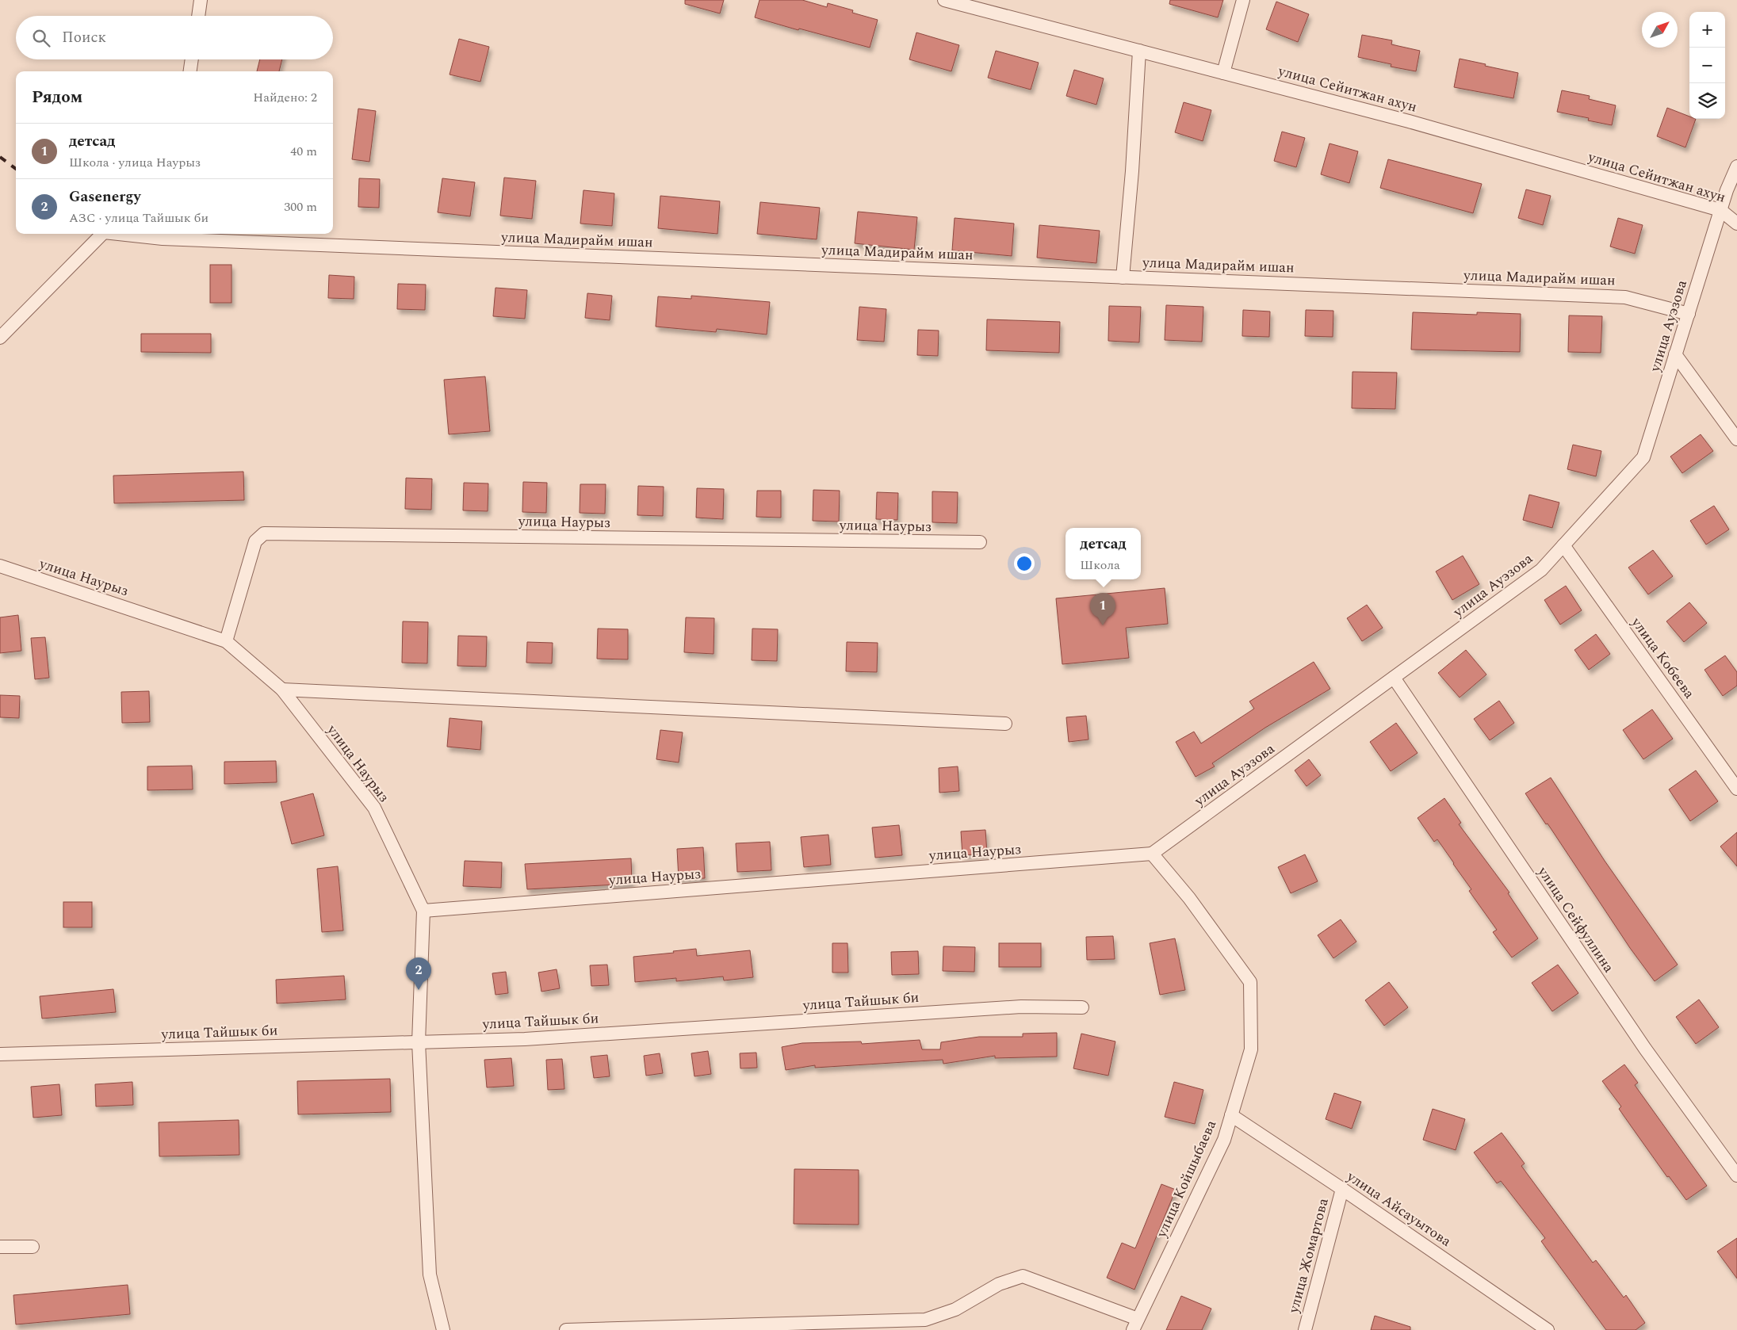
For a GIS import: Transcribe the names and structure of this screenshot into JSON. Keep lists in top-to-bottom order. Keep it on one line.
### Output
{"streets":{"street":["улица Сейитжан ахун","улица Мадирайм ишан","улица Ауэзова","улица Наурыз","улица Кобеева","улица Сейфуллина","улица Тайшык би","улица Койшыбаева","улица Айсауытова","улица Жомартова"]},"crossings":[["улица Сейитжан ахун","улица Ауэзова"],["улица Мадирайм ишан","улица Ауэзова"],["улица Ауэзова","улица Наурыз"],["улица Ауэзова","улица Кобеева"],["улица Ауэзова","улица Сейфуллина"],["улица Ауэзова","улица Койшыбаева"],["улица Наурыз","улица Койшыбаева"],["улица Койшыбаева","улица Айсауытова"],["улица Айсауытова","улица Жомартова"]],"north":"top right","page":{"map_buttons":["+","−"],"search":"Поиск","heading":["Рядом","Найдено: 2"],"list":[{"mark":"1","name":"детсад","note":"Школа · улица Наурыз","value":"40 m"},{"mark":"2","name":"Gasenergy","note":"АЗС · улица Тайшык би","value":"300 m"}],"popup":["детсад","Школа"],"pins":["1","2"]}}
